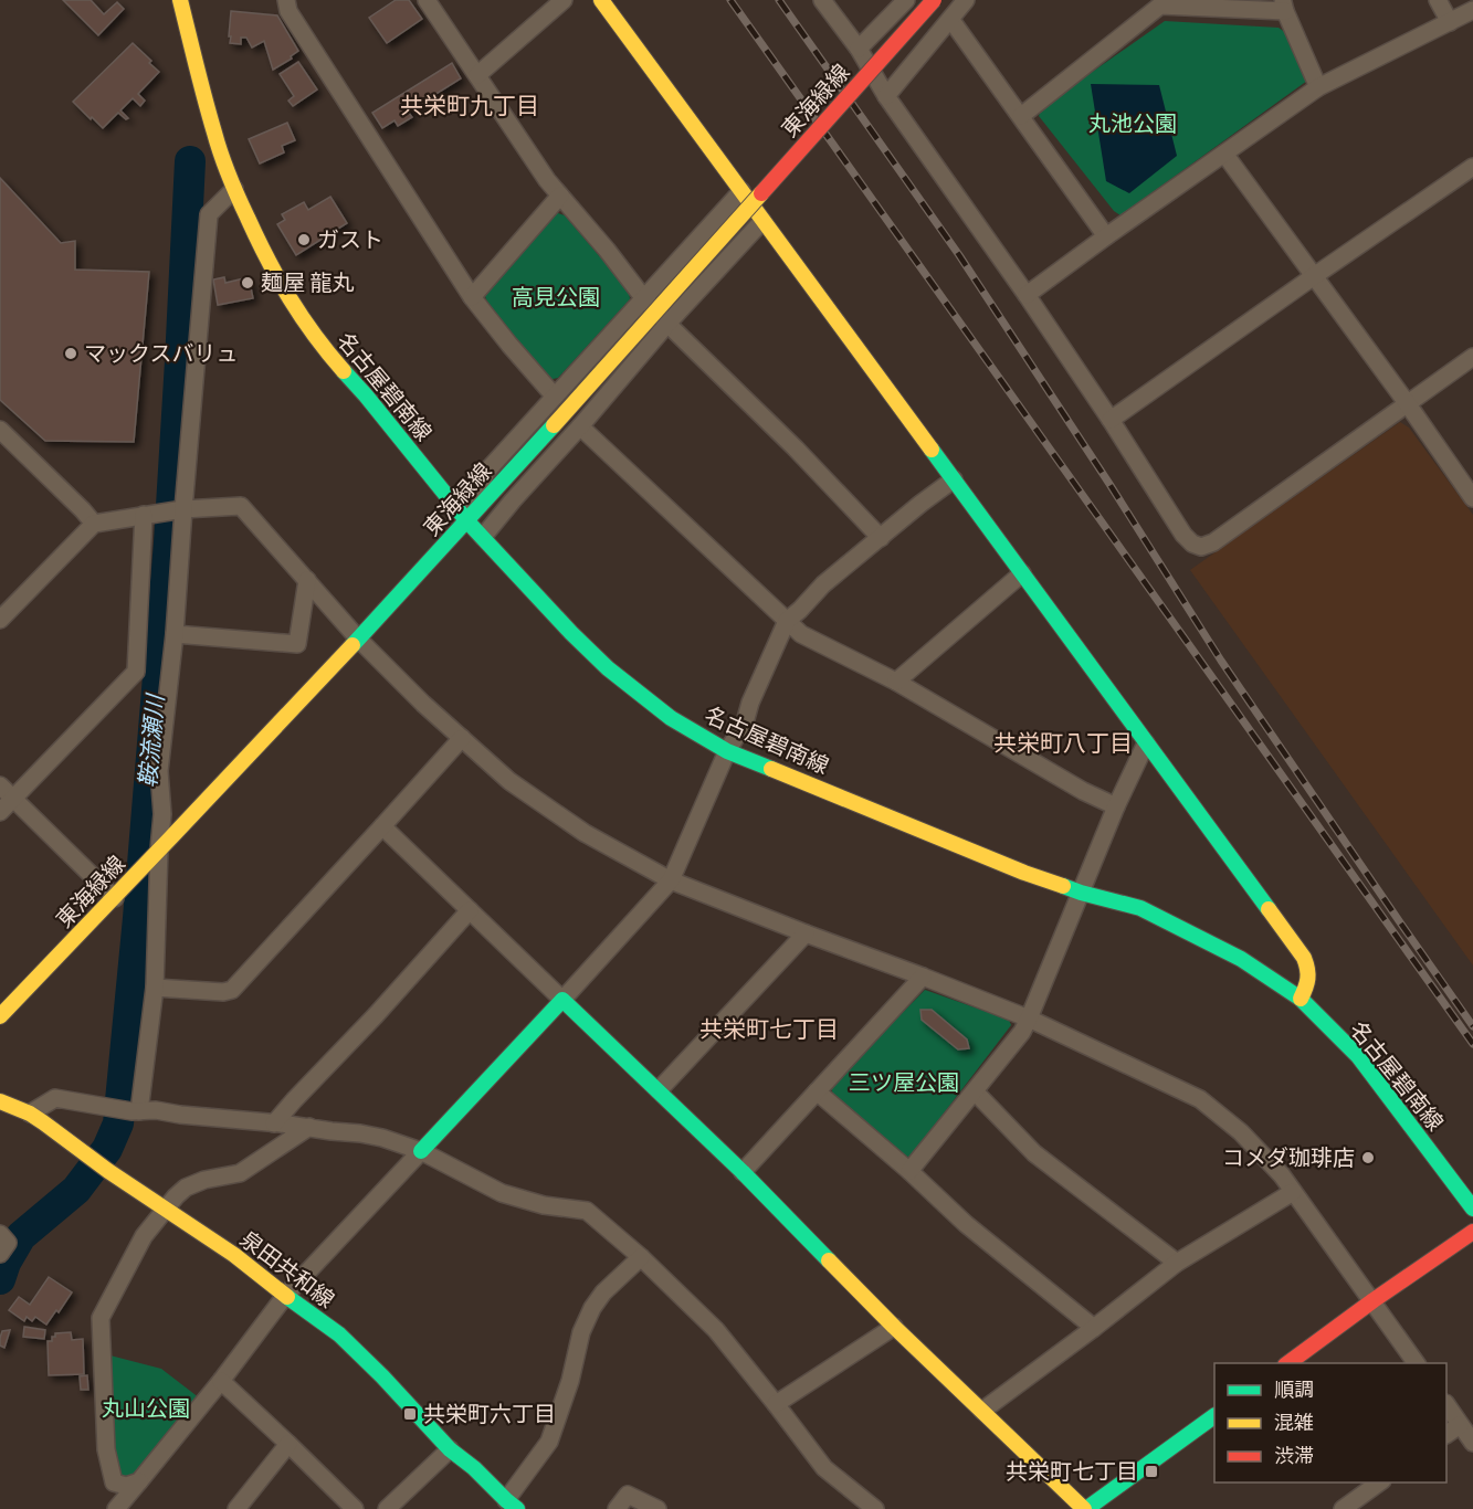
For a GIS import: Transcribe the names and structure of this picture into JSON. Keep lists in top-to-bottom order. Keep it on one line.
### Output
{"streets":{"main road":["東海緑線","名古屋碧南線","泉田共和線"]},"crossings":[["東海緑線","名古屋碧南線"]],"districts":["共栄町九丁目","共栄町八丁目","共栄町七丁目"],"water":["鞍流瀬川"],"parks":["丸池公園","高見公園","三ツ屋公園","丸山公園"],"places":{"other":["ガスト","麺屋 龍丸","マックスバリュ","コメダ珈琲店"],"transit":["共栄町六丁目","共栄町七丁目"]},"legend":["順調","混雑","渋滞"]}
